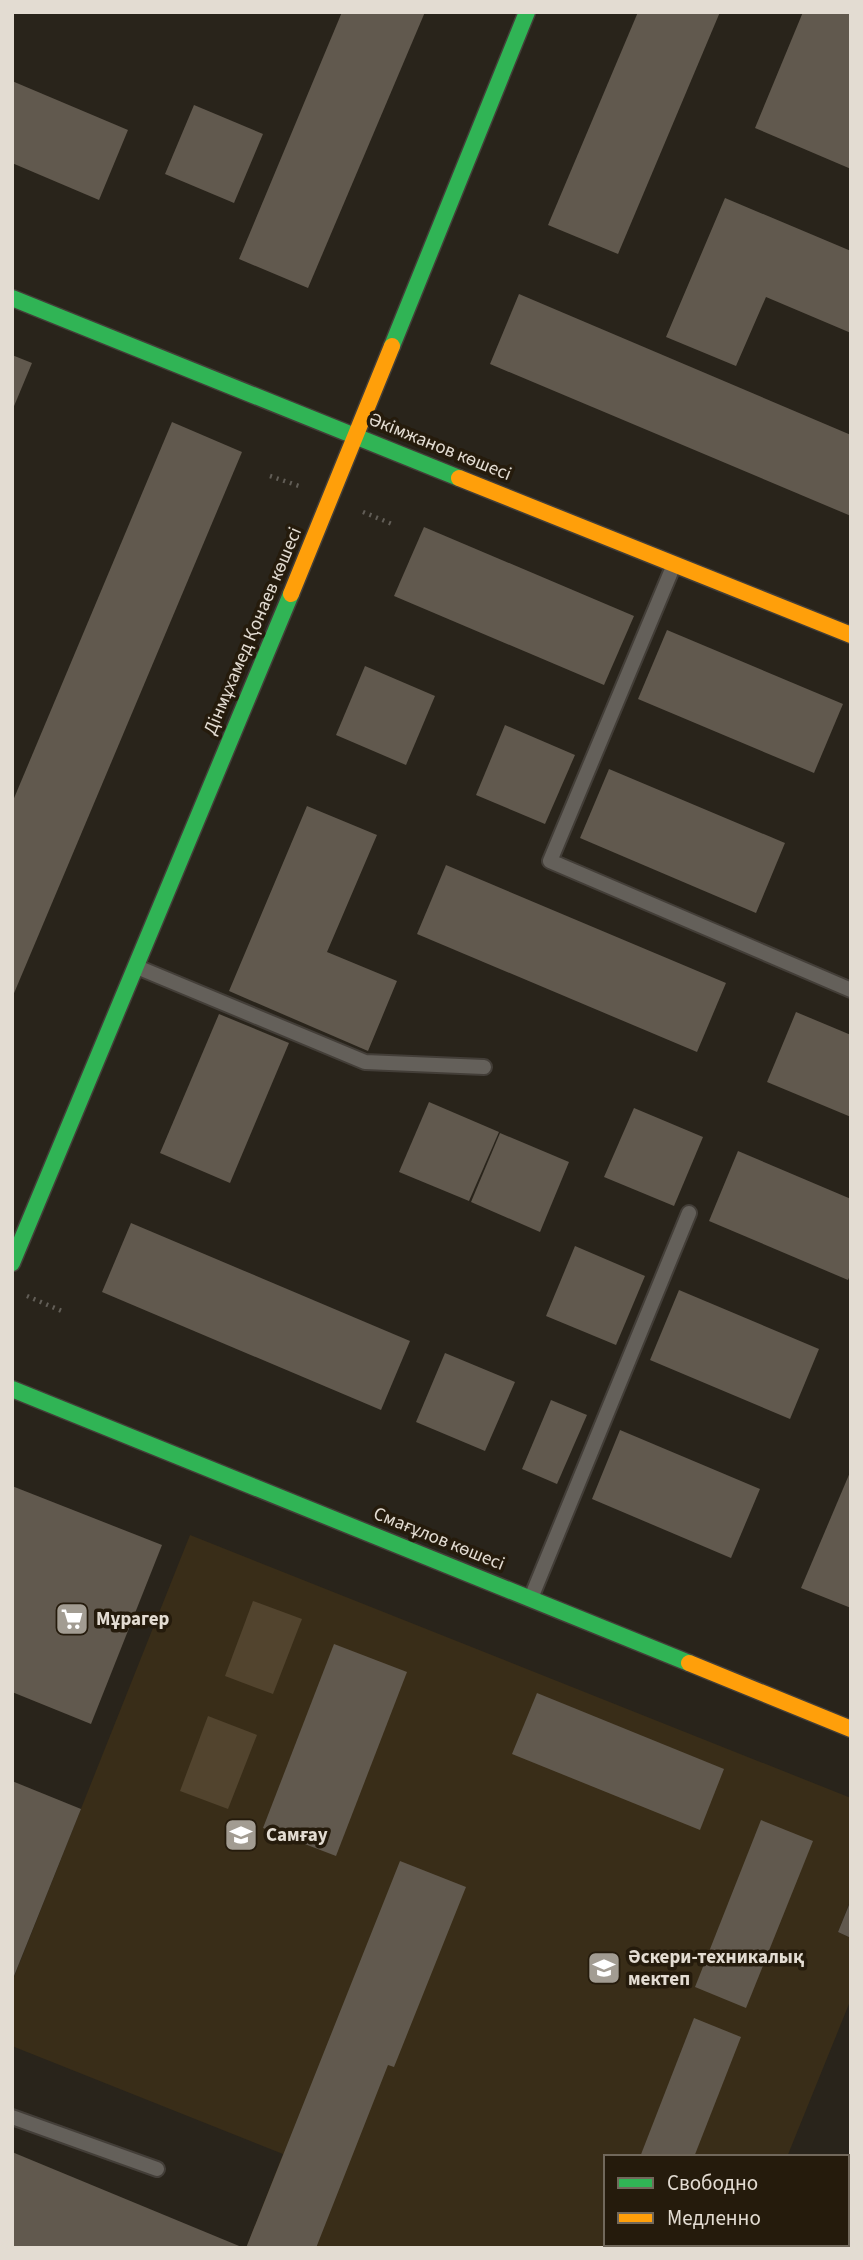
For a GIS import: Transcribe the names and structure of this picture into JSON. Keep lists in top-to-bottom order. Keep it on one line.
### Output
{"streets":{"street":["Әкімжанов көшесі","Дінмұхамед Қонаев көшесі","Смағұлов көшесі"]},"crossings":[["Әкімжанов көшесі","Дінмұхамед Қонаев көшесі"]],"places":{"supermarket":["Мұрагер"],"school or university":["Самғау","Әскери-техникалық мектеп"]},"legend":["Свободно","Медленно"]}
